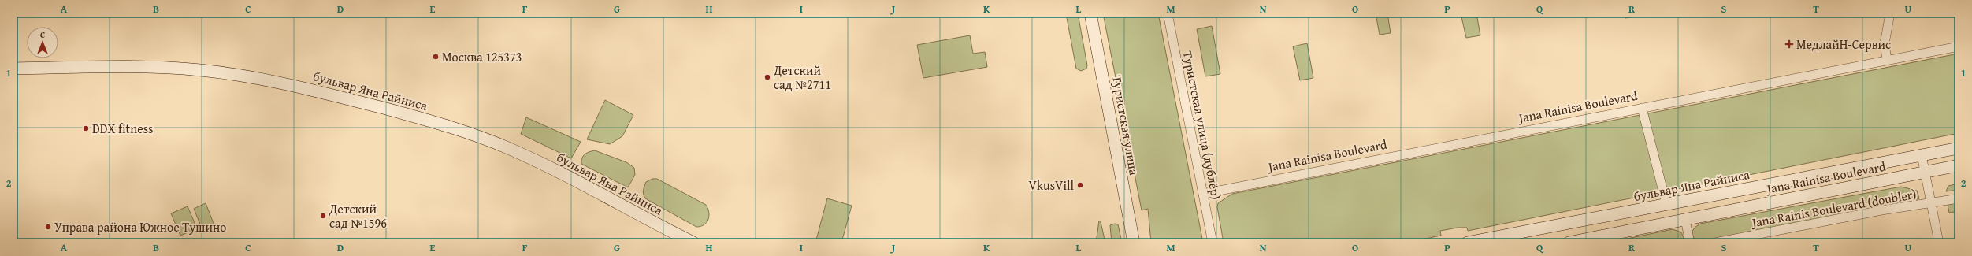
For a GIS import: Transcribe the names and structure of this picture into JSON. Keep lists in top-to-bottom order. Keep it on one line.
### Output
{"streets":{"main road":["бульвар Яна Райниса","Jana Rainisa Boulevard","Туристская улица"],"street":["Туристская улица (дублёр)","Jana Rainis Boulevard (doubler)"]},"crossings":[["Jana Rainisa Boulevard","Туристская улица (дублёр)"]],"places":{"health":["МедлайН-Сервис"],"other":["Москва 125373","Детский сад №2711","DDX fitness","VkusVill","Детский сад №1596","Управа района Южное Тушино"]},"north":"top","grid":{"columns":["A","B","C","D","E","F","G","H","I","J","K","L","M","N","O","P","Q","R","S","T","U"],"rows":["1","2"]}}
